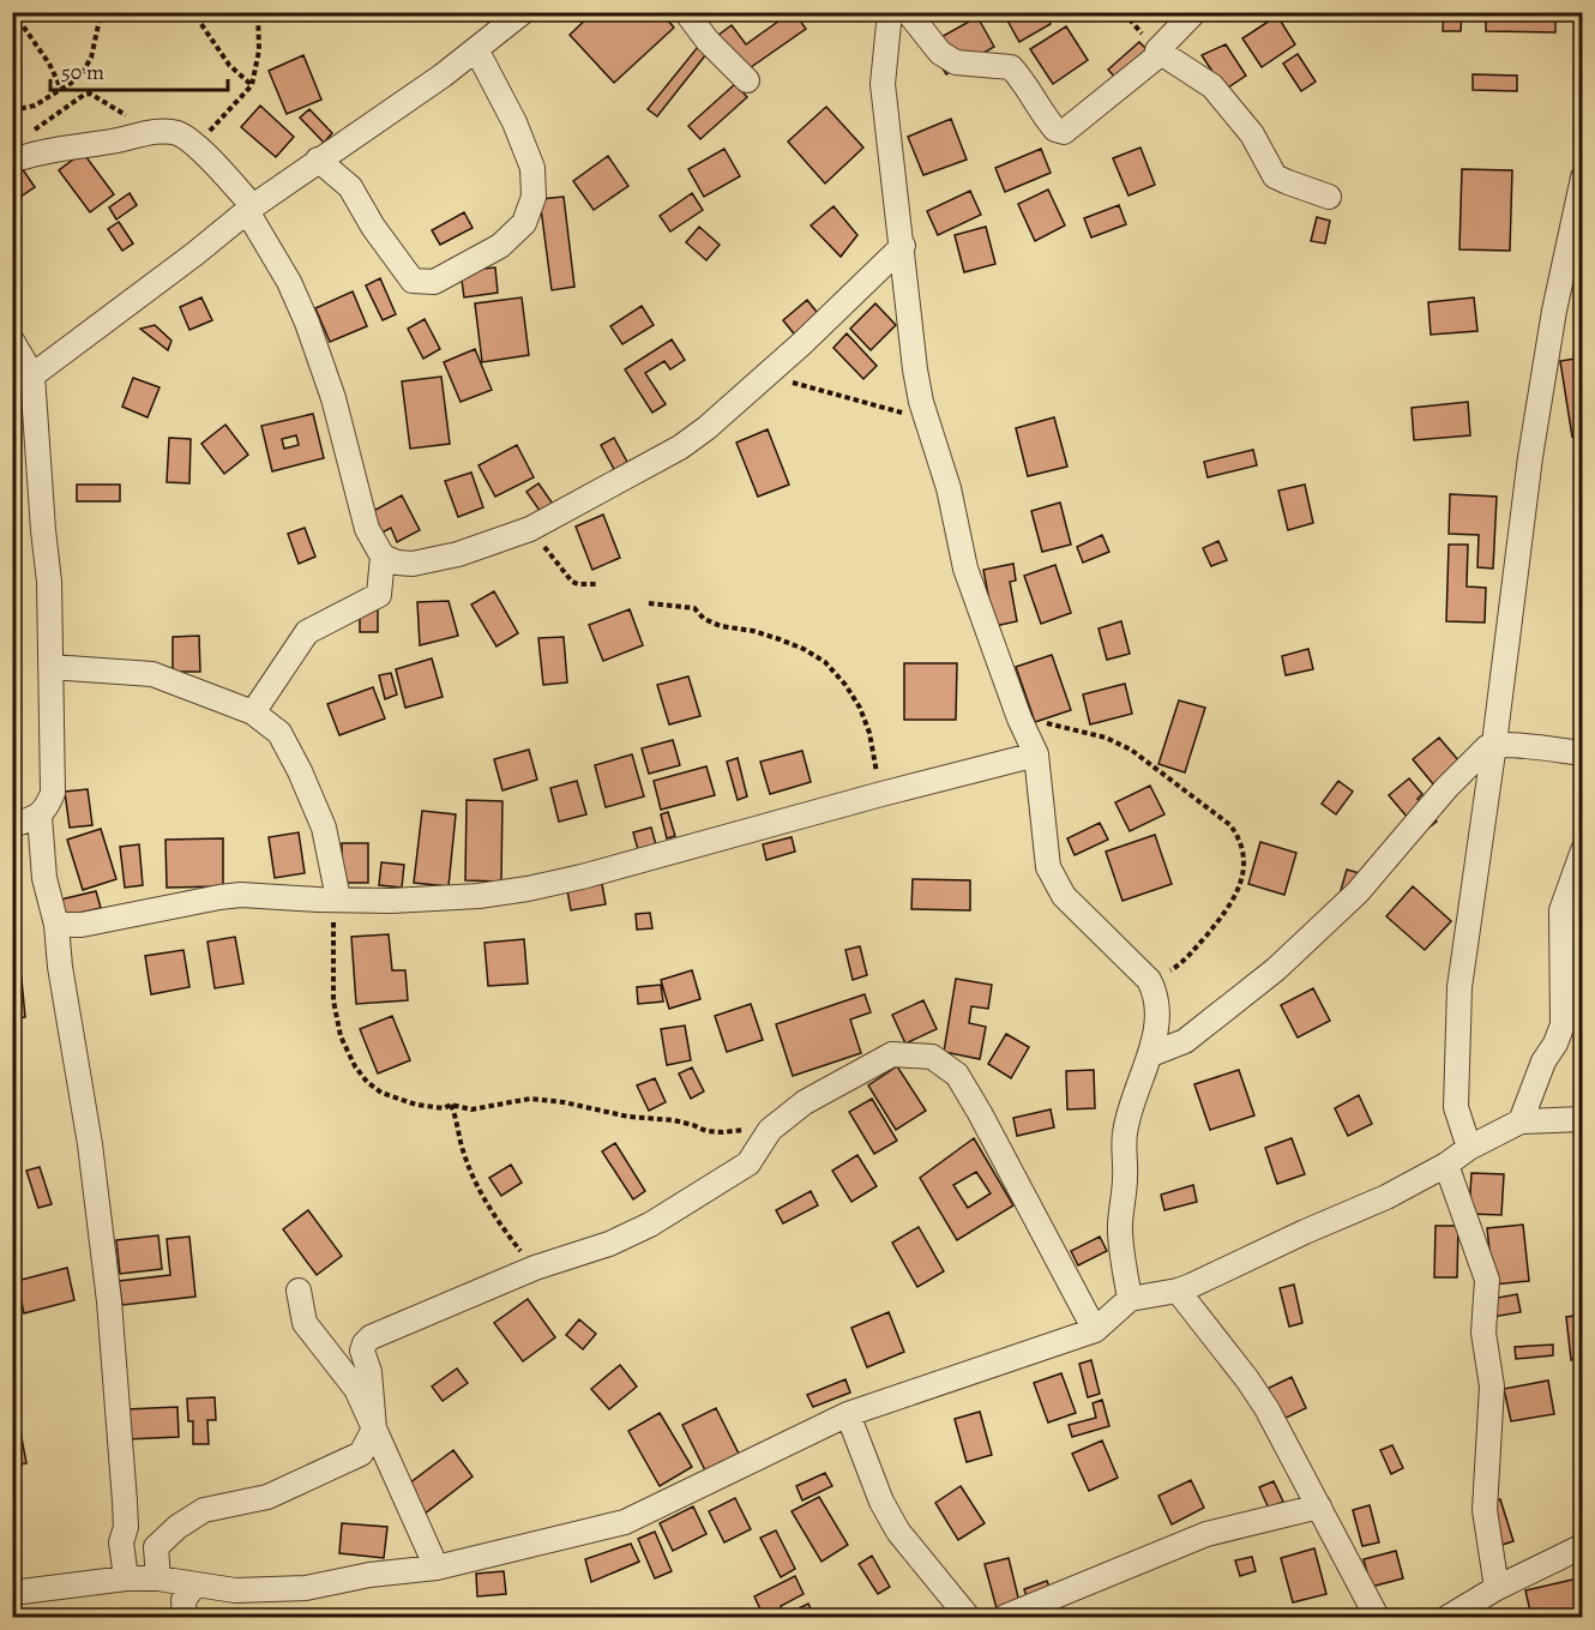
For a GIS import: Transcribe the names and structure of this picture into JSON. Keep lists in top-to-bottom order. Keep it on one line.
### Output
{"scale_bar":"50 m"}
